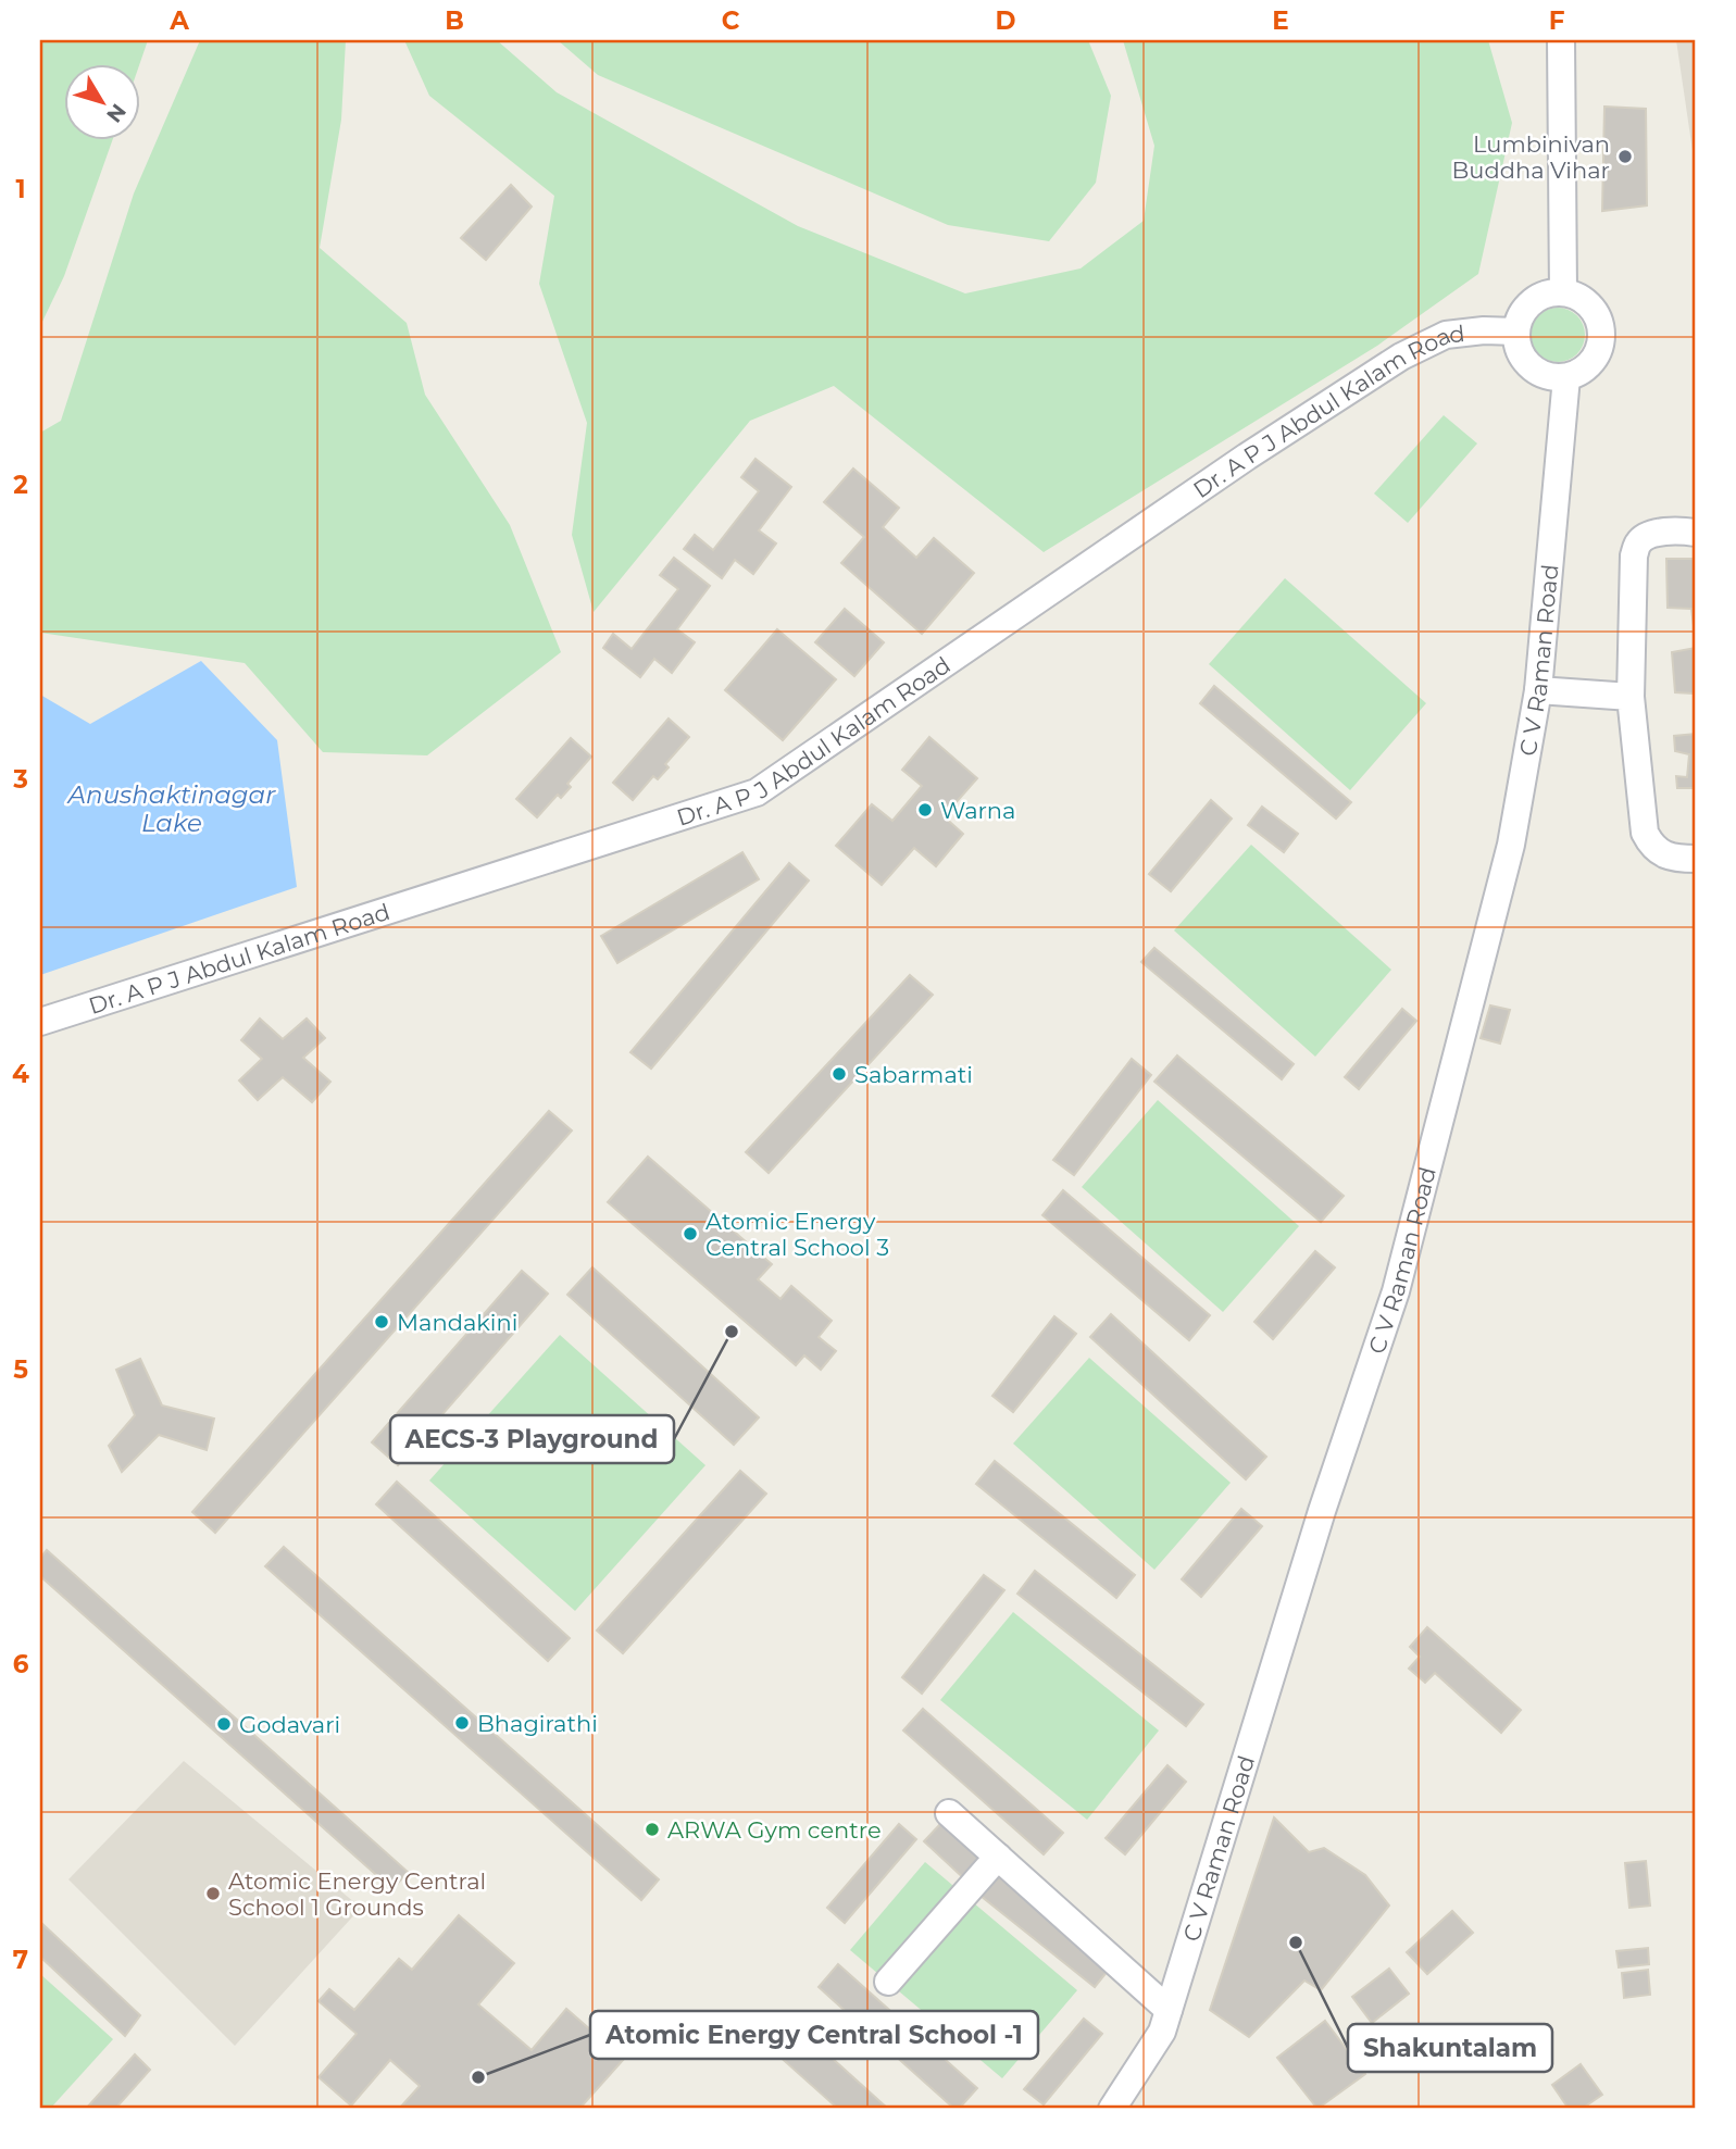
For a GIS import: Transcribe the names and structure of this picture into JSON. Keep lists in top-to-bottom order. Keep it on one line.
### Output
{"streets":{"street":["Dr. A P J Abdul Kalam Road","C V Raman Road"]},"crossings":[["Dr. A P J Abdul Kalam Road","C V Raman Road"]],"water":["Anushaktinagar Lake"],"places":["Lumbinivan Buddha Vihar","Warna","Sabarmati","Atomic Energy Central School 3","Mandakini","AECS-3 Playground","Bhagirathi","Godavari","ARWA Gym centre","Atomic Energy Central School 1 Grounds","Shakuntalam","Atomic Energy Central School -1"],"north":"bottom right","grid":{"columns":["A","B","C","D","E","F"],"rows":["1","2","3","4","5","6","7"]}}
